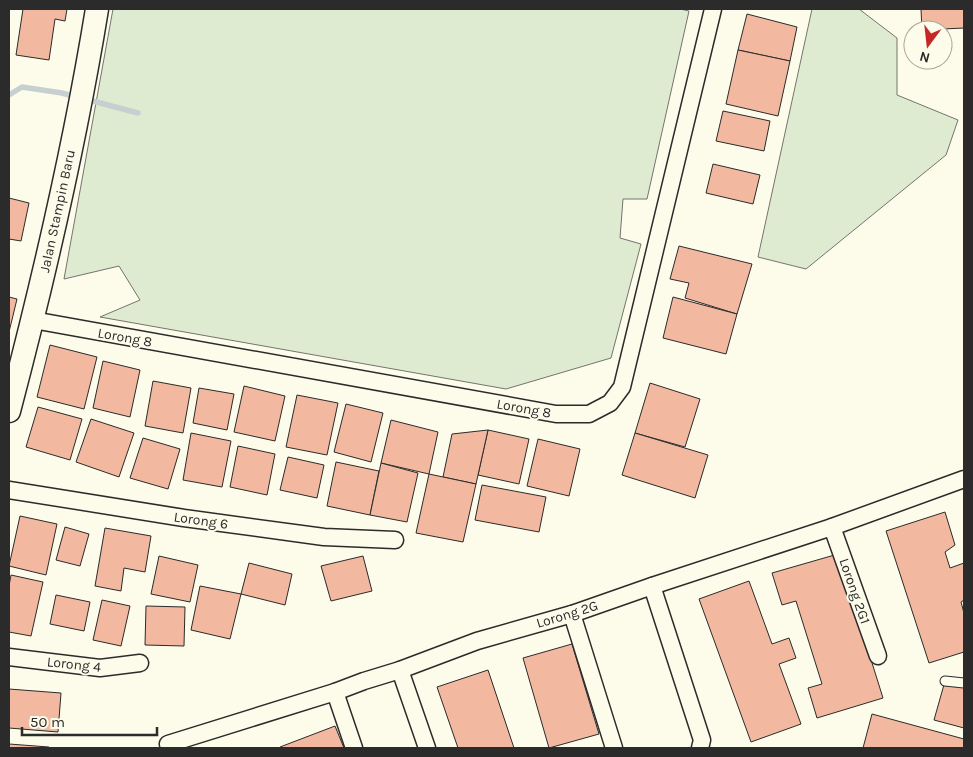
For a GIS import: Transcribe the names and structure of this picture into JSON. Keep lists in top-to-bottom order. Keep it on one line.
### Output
{"streets":{"street":["Jalan Stampin Baru","Lorong 8","Lorong 6","Lorong 2G1","Lorong 2G","Lorong 4"]},"crossings":[["Jalan Stampin Baru","Lorong 8"],["Lorong 2G1","Lorong 2G"]],"scale_bar":"50 m","north":"bottom"}
